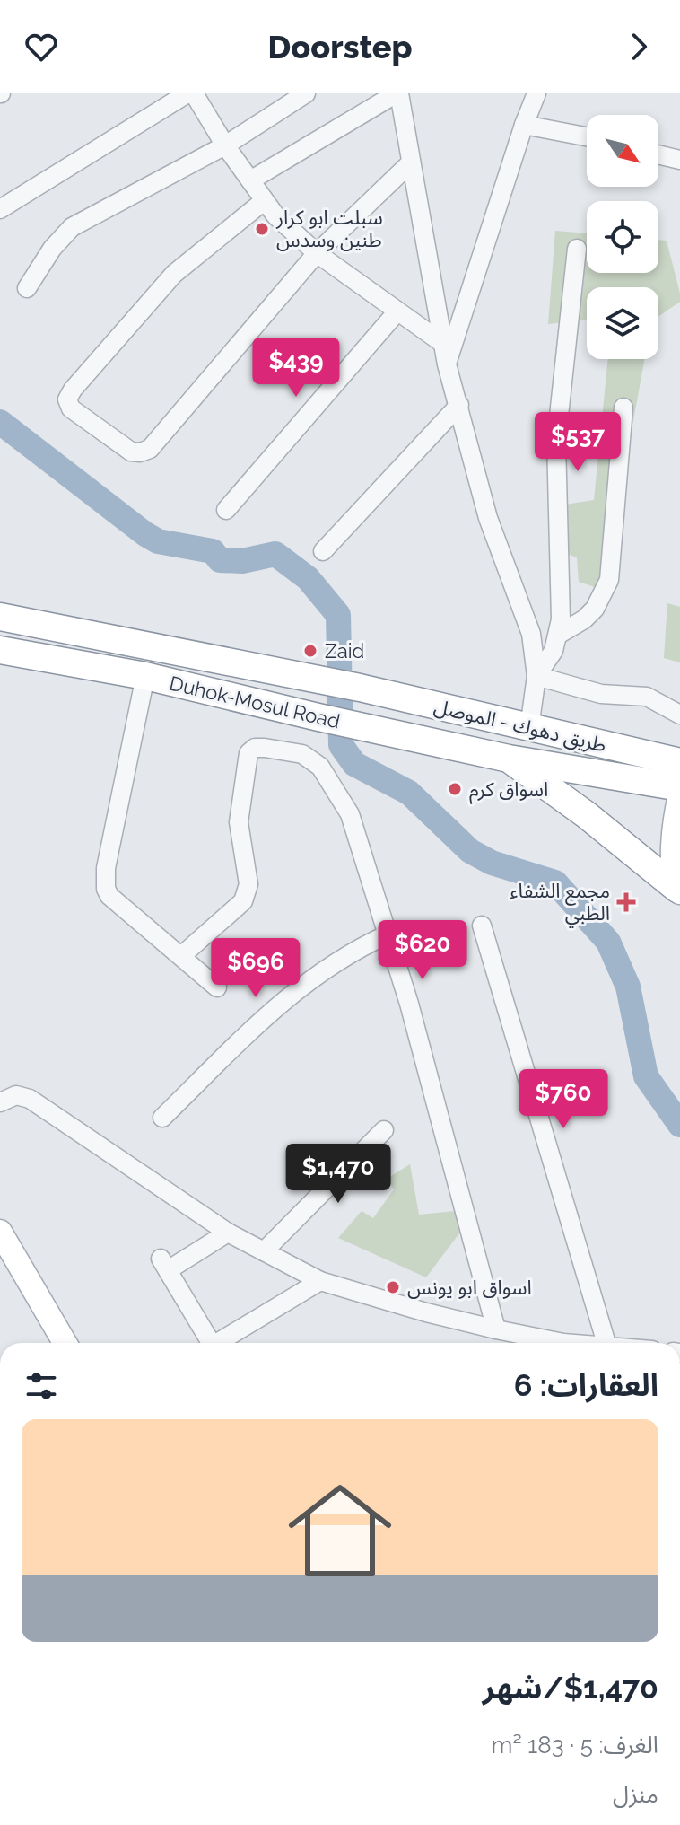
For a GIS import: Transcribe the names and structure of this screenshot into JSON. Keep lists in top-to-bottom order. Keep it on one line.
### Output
{"streets":{"highway":["Duhok-Mosul Road","طريق دهوك - الموصل"]},"crossings":[["Duhok-Mosul Road","طريق دهوك - الموصل"]],"places":{"other":["سبلت ابو كرار طنين وسدس","Zaid","اسواق كرم","اسواق ابو يونس"],"health":["مجمع الشفاء الطبي"]},"north":"bottom right","page":{"header":"Doorstep","price":["$439","$537","$620","$696","$760","$1,470"],"heading":"العقارات: 6","list":[{"name":"$1,470/شهر","note":"الغرف: 5 · 183 m² · منزل"}]}}
